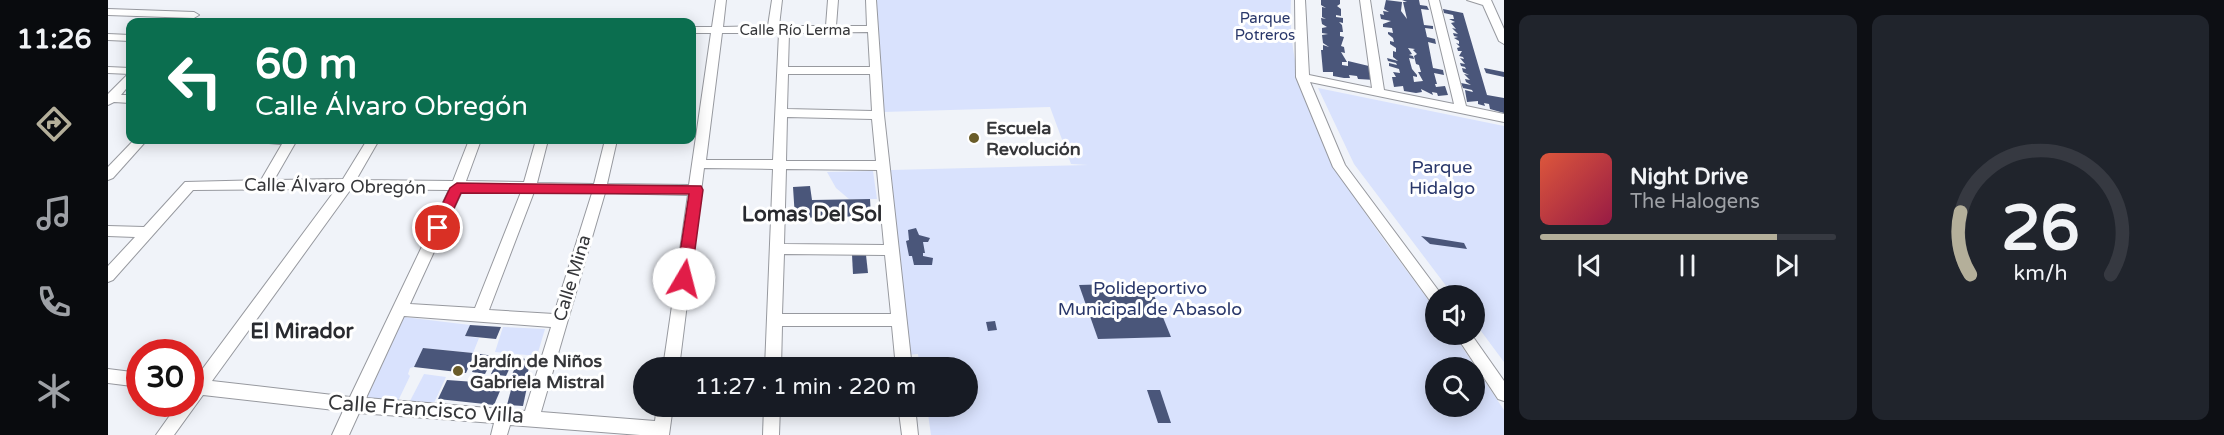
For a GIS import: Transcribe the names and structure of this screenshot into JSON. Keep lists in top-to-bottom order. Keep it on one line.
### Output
{"streets":{"street":["Calle Río Lerma","Calle Álvaro Obregón","Calle Mina","Calle Francisco Villa"]},"crossings":[["Calle Álvaro Obregón","Calle Mina"],["Calle Mina","Calle Francisco Villa"]],"districts":["Lomas Del Sol","El Mirador"],"parks":["Parque Potreros","Parque Hidalgo","Polideportivo Municipal de Abasolo"],"places":["Escuela Revolución","Jardín de Niños Gabriela Mistral"],"page":{"tabs":"11:26","turn":["60 m","Calle Álvaro Obregón"],"song":["Night Drive","The Halogens"],"limit":"30","trip":"11:27 · 1 min · 220 m","gauge":["26","km/h"]}}
